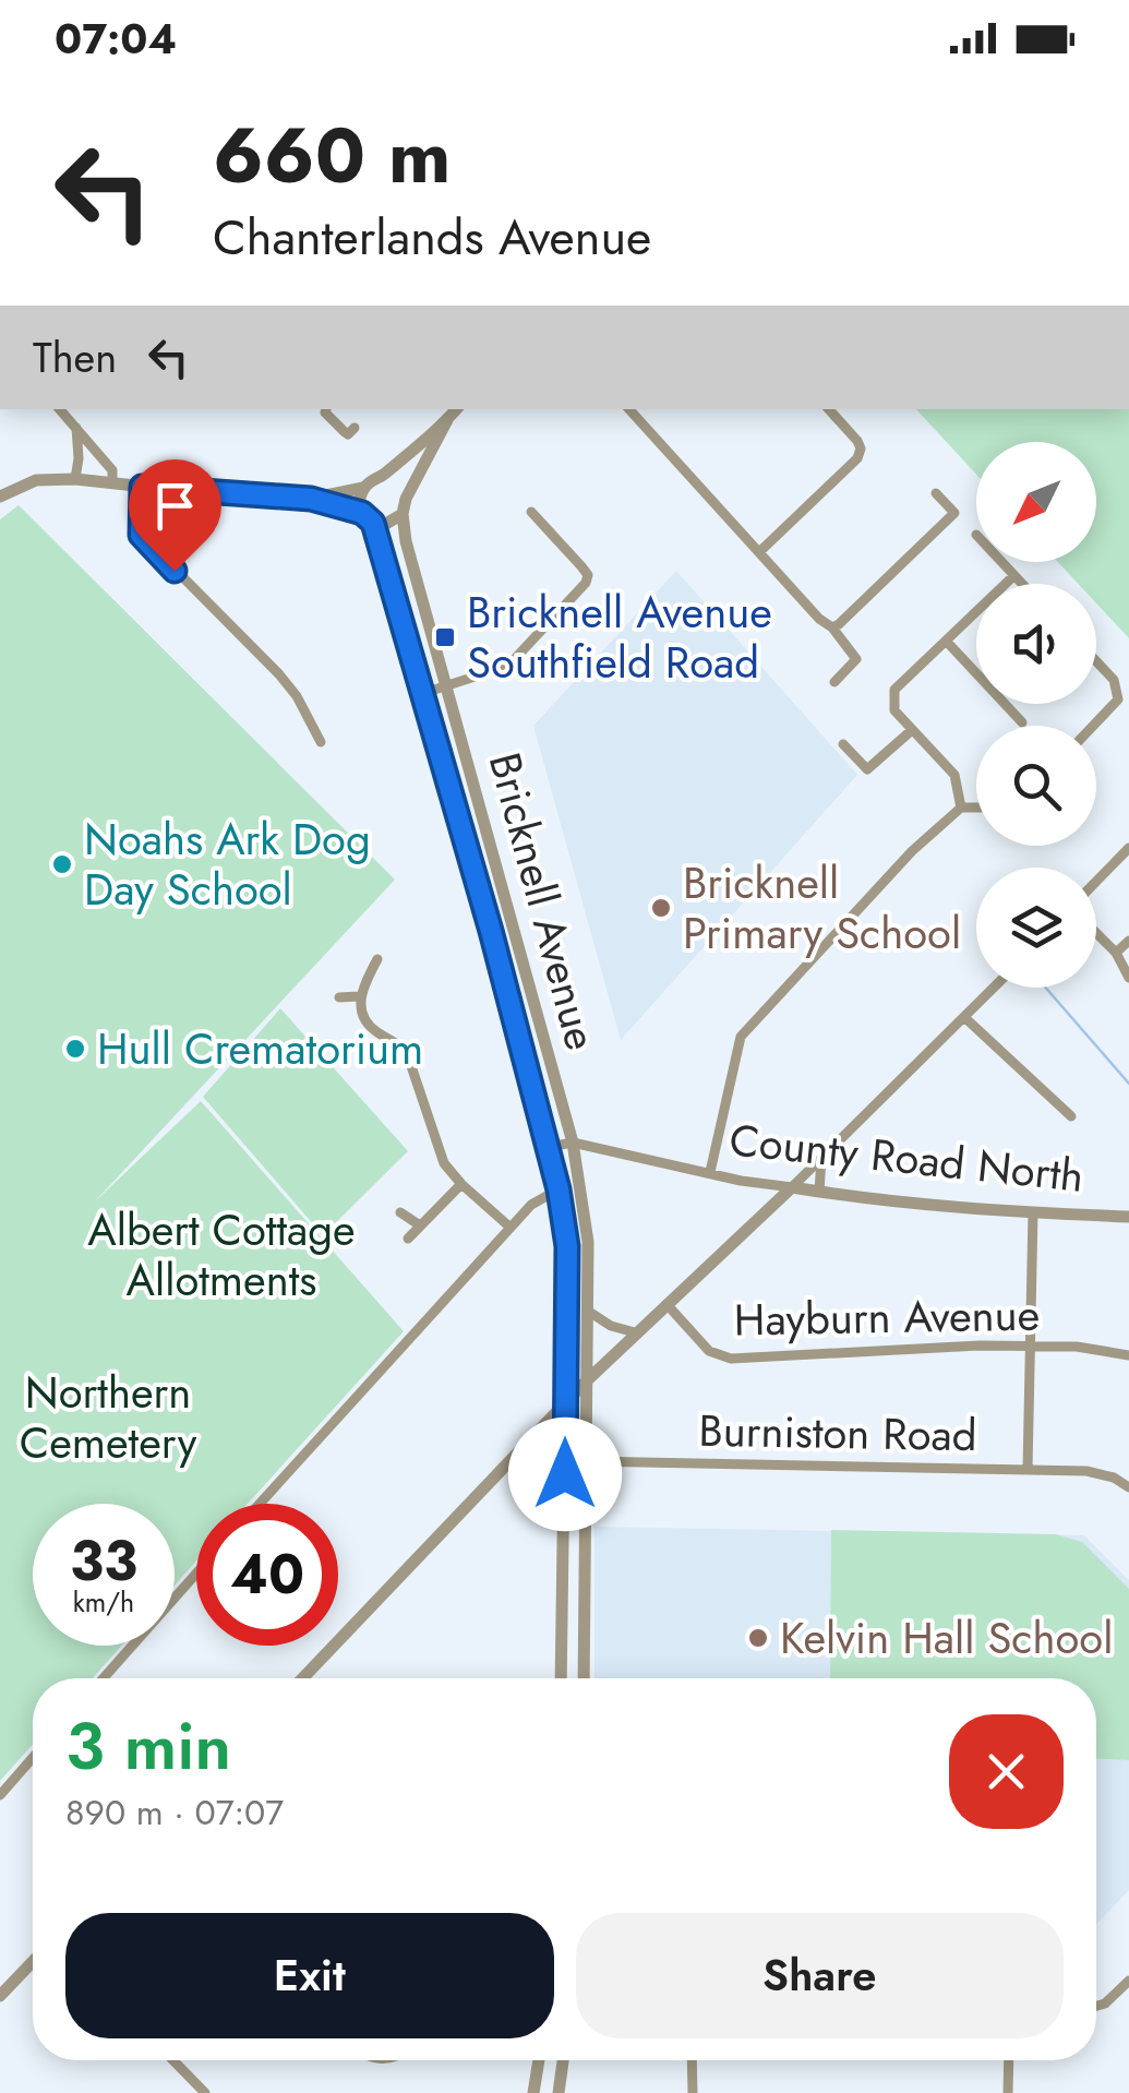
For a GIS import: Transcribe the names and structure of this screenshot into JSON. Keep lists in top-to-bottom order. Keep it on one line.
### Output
{"streets":{"street":["Bricknell Avenue","County Road North","Hayburn Avenue","Burniston Road"]},"crossings":[["Bricknell Avenue","County Road North"],["Bricknell Avenue","Burniston Road"]],"parks":["Albert Cottage Allotments","Northern Cemetery"],"places":{"transit":["Bricknell Avenue Southfield Road"],"other":["Noahs Ark Dog Day School","Bricknell Primary School","Hull Crematorium","Kelvin Hall School"]},"north":"bottom left","page":{"status":"07:04","turn":["660 m","Chanterlands Avenue"],"then":"Then","speed":"33 km/h","limit":"40","heading":["3 min","890 m · 07:07"],"buttons":["Exit","Share"]}}
